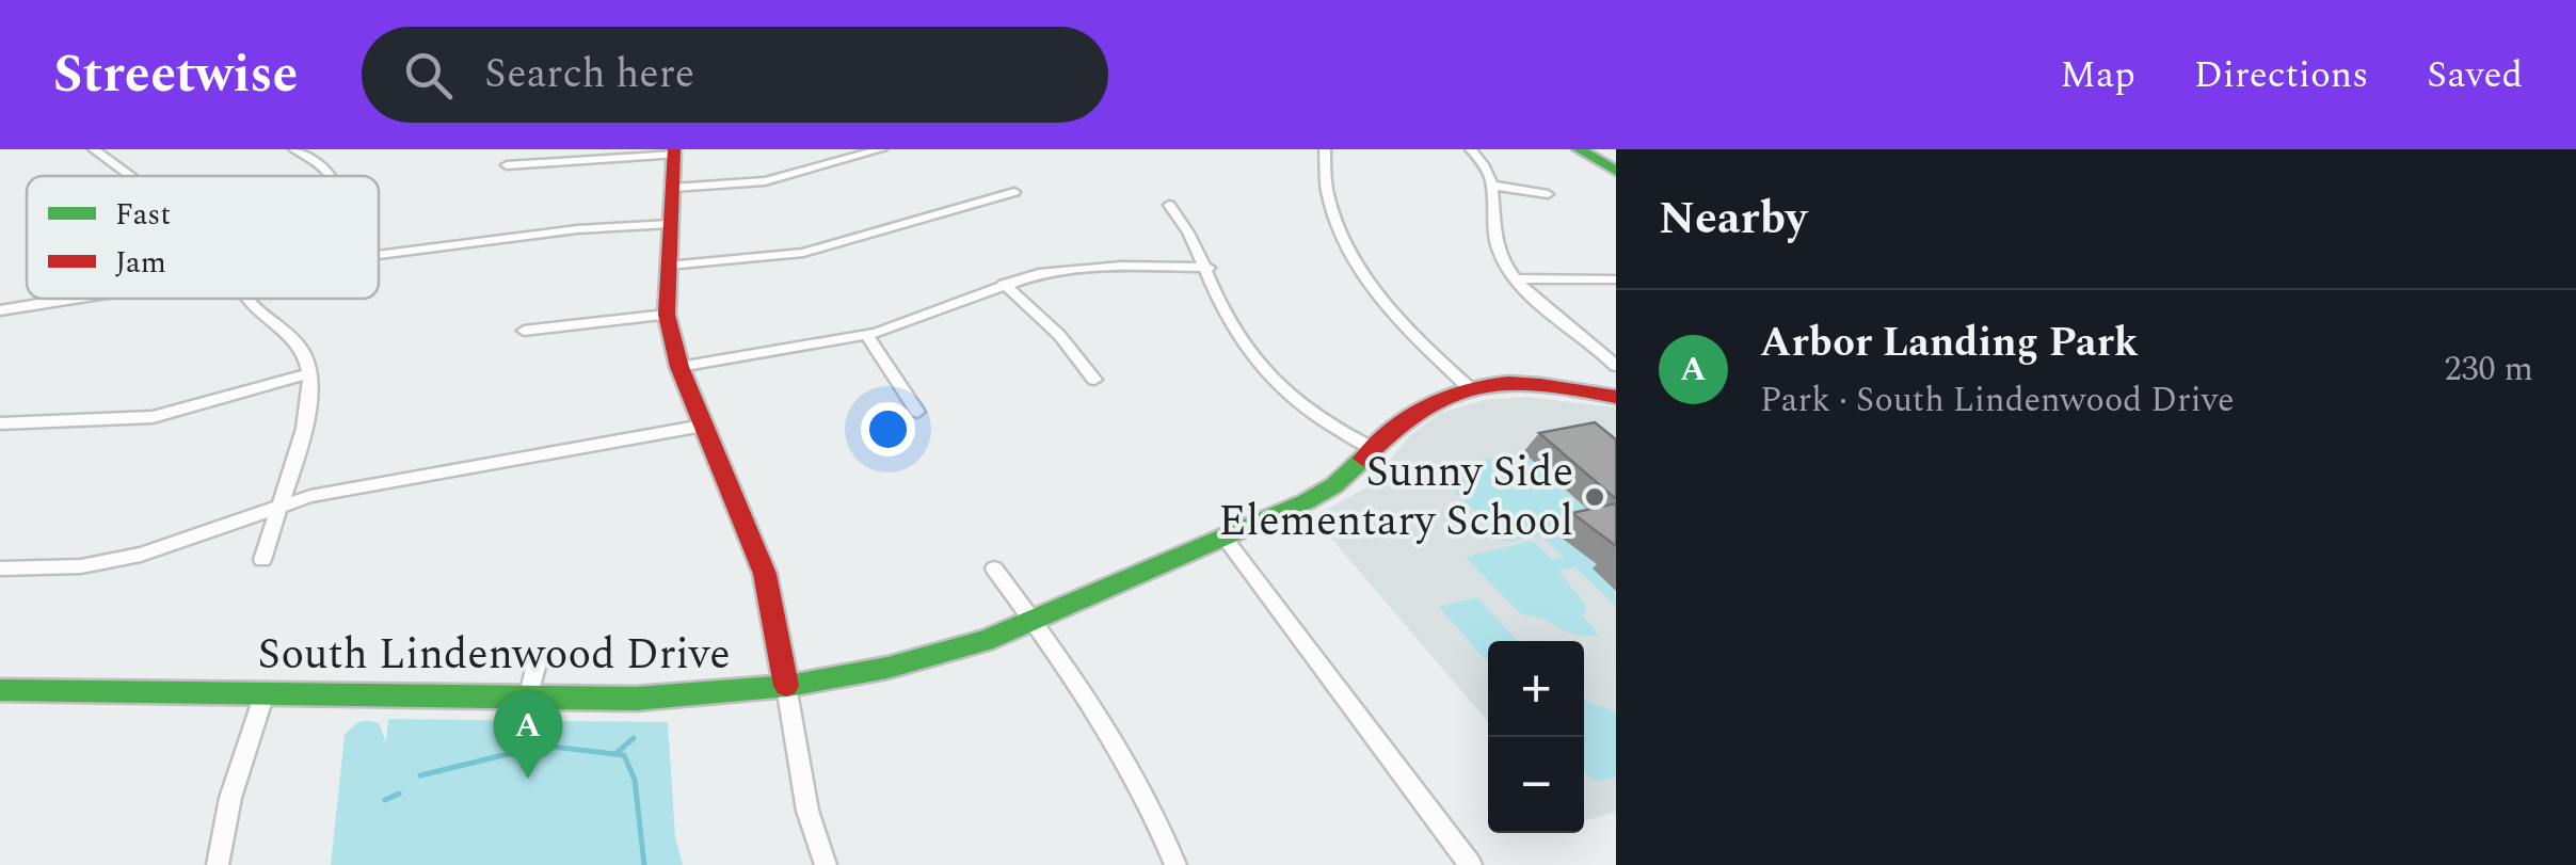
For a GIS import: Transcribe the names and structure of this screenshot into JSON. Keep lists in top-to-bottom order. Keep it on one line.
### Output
{"streets":{"street":["South Lindenwood Drive"]},"places":["Sunny Side Elementary School"],"legend":["Fast","Jam"],"page":{"header":"Streetwise","search":"Search here","nav":["Map","Directions","Saved"],"heading":"Nearby","list":[{"mark":"A","name":"Arbor Landing Park","note":"Park · South Lindenwood Drive","value":"230 m"}],"map_buttons":["+","−"],"pins":"A"}}
